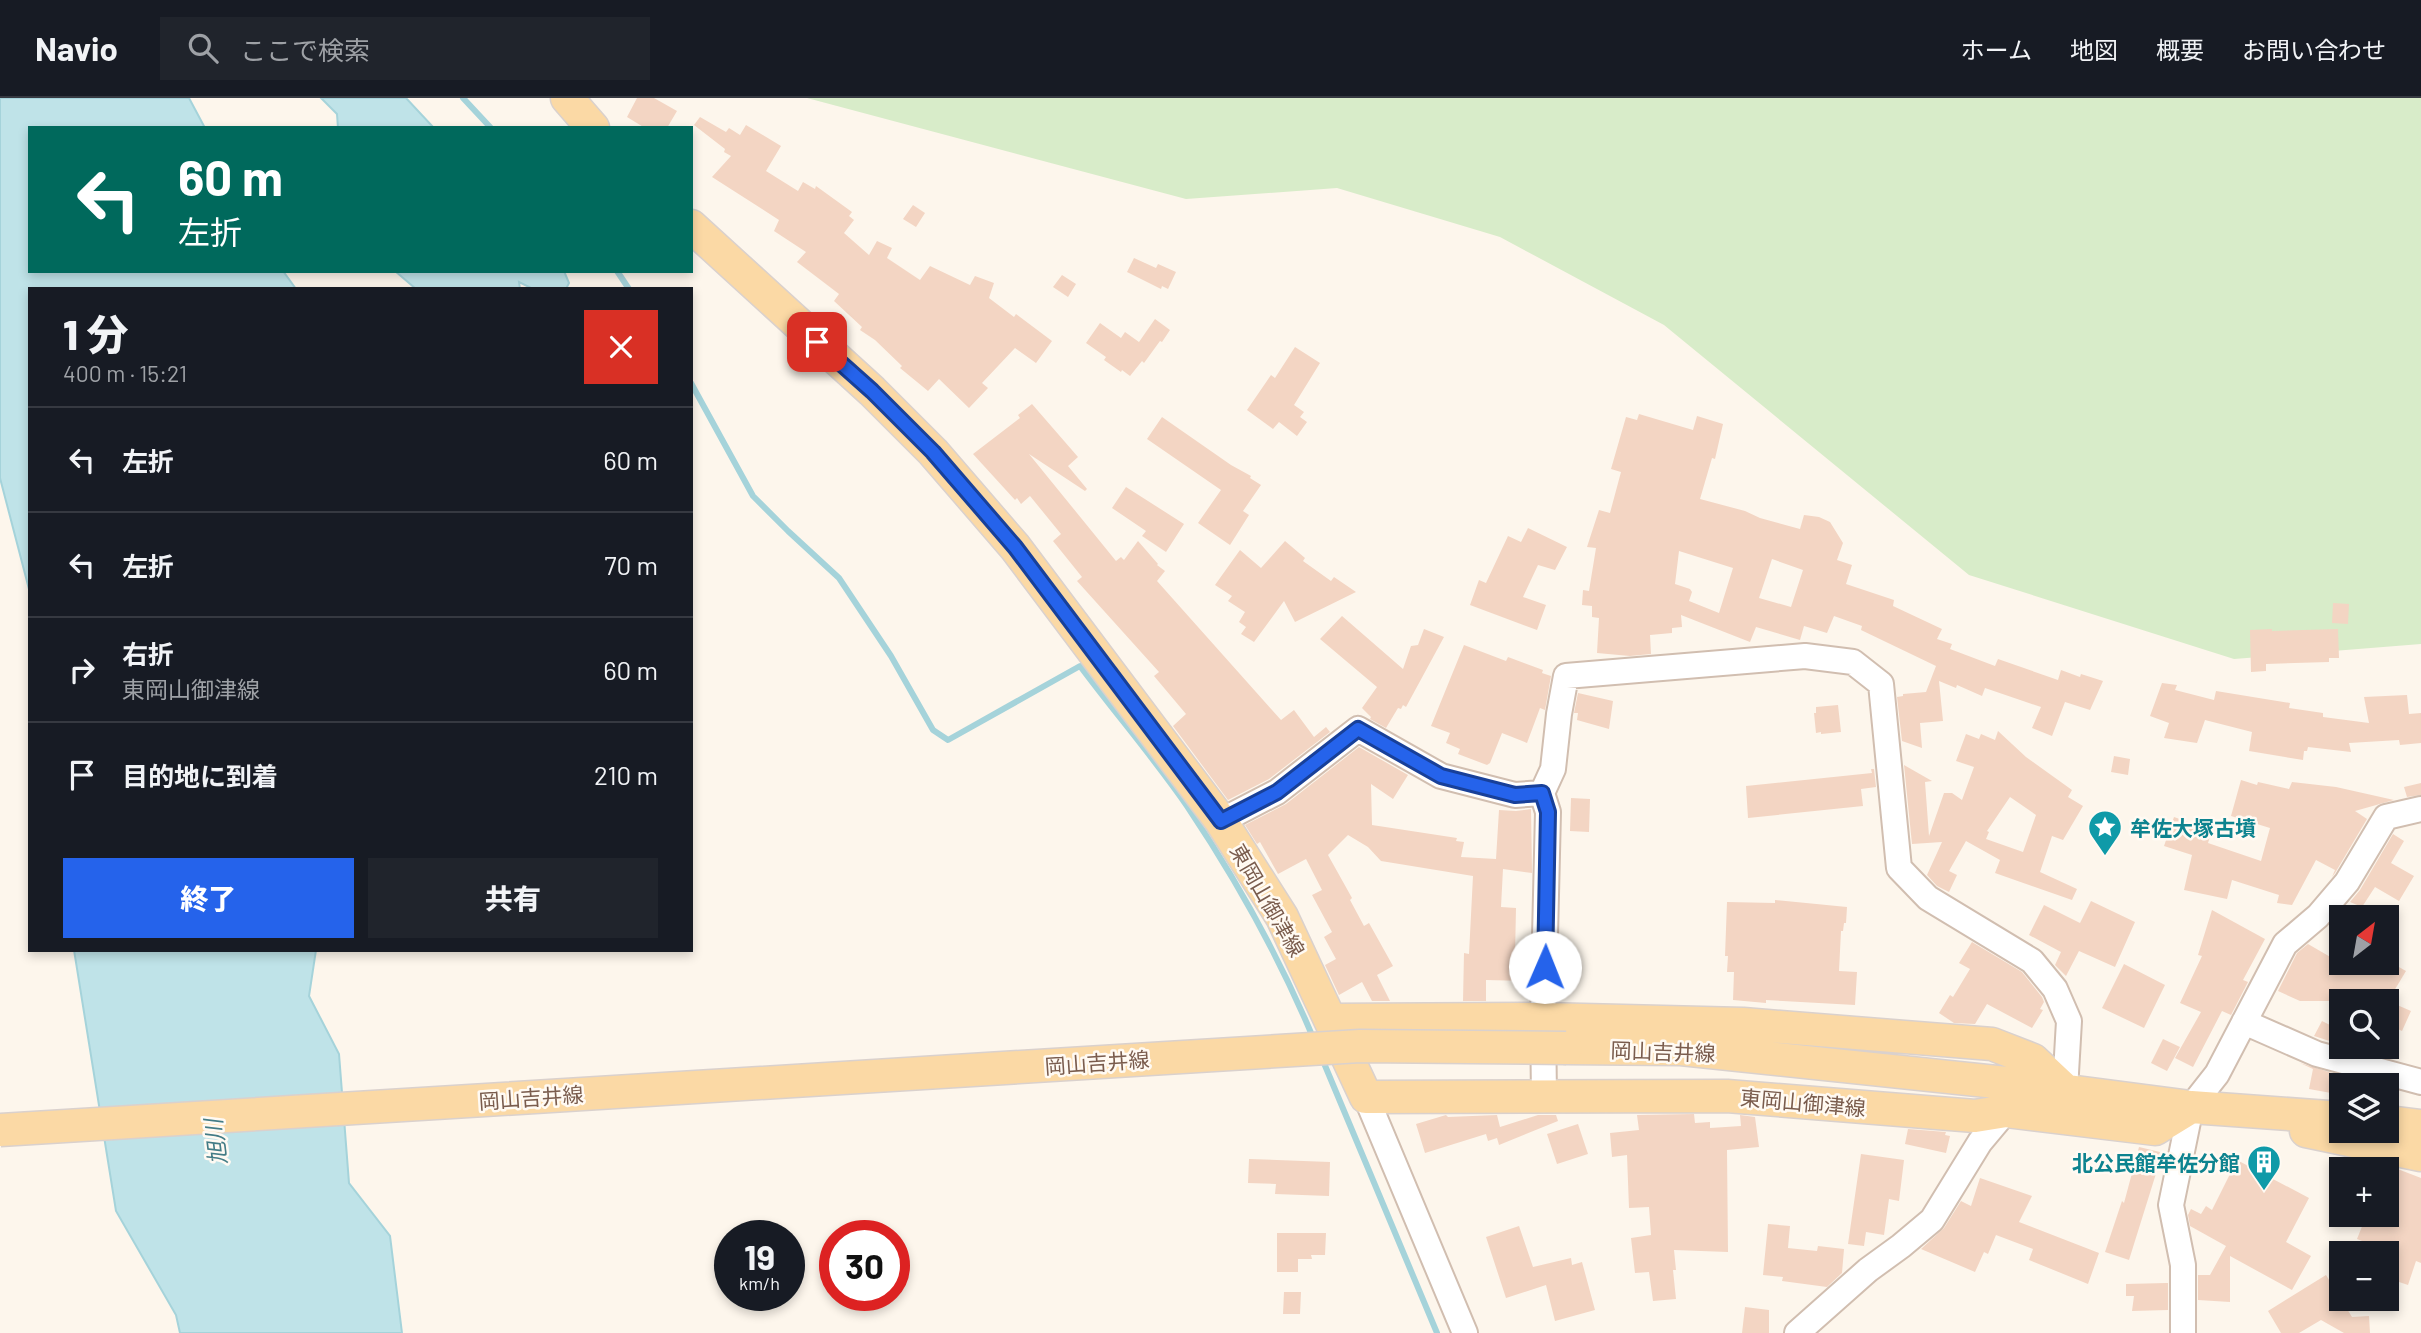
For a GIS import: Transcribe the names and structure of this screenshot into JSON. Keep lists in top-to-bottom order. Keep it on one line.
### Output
{"streets":{"main road":["東岡山御津線","岡山吉井線"]},"crossings":[["東岡山御津線","岡山吉井線"]],"water":["旭川"],"places":{"place":["牟佐大塚古墳"],"building":["北公民館牟佐分館"]},"north":"top right","page":{"header":"Navio","search":"ここで検索","nav":["ホーム","地図","概要","お問い合わせ"],"turn":["60 m","左折"],"heading":["1 分","400 m · 15:21"],"list":[{"name":"左折","value":"60 m"},{"name":"左折","value":"70 m"},{"name":"右折","note":"東岡山御津線","value":"60 m"},{"name":"目的地に到着","value":"210 m"}],"buttons":["終了","共有"],"map_buttons":["+","−"],"speed":"19 km/h","limit":"30"}}
